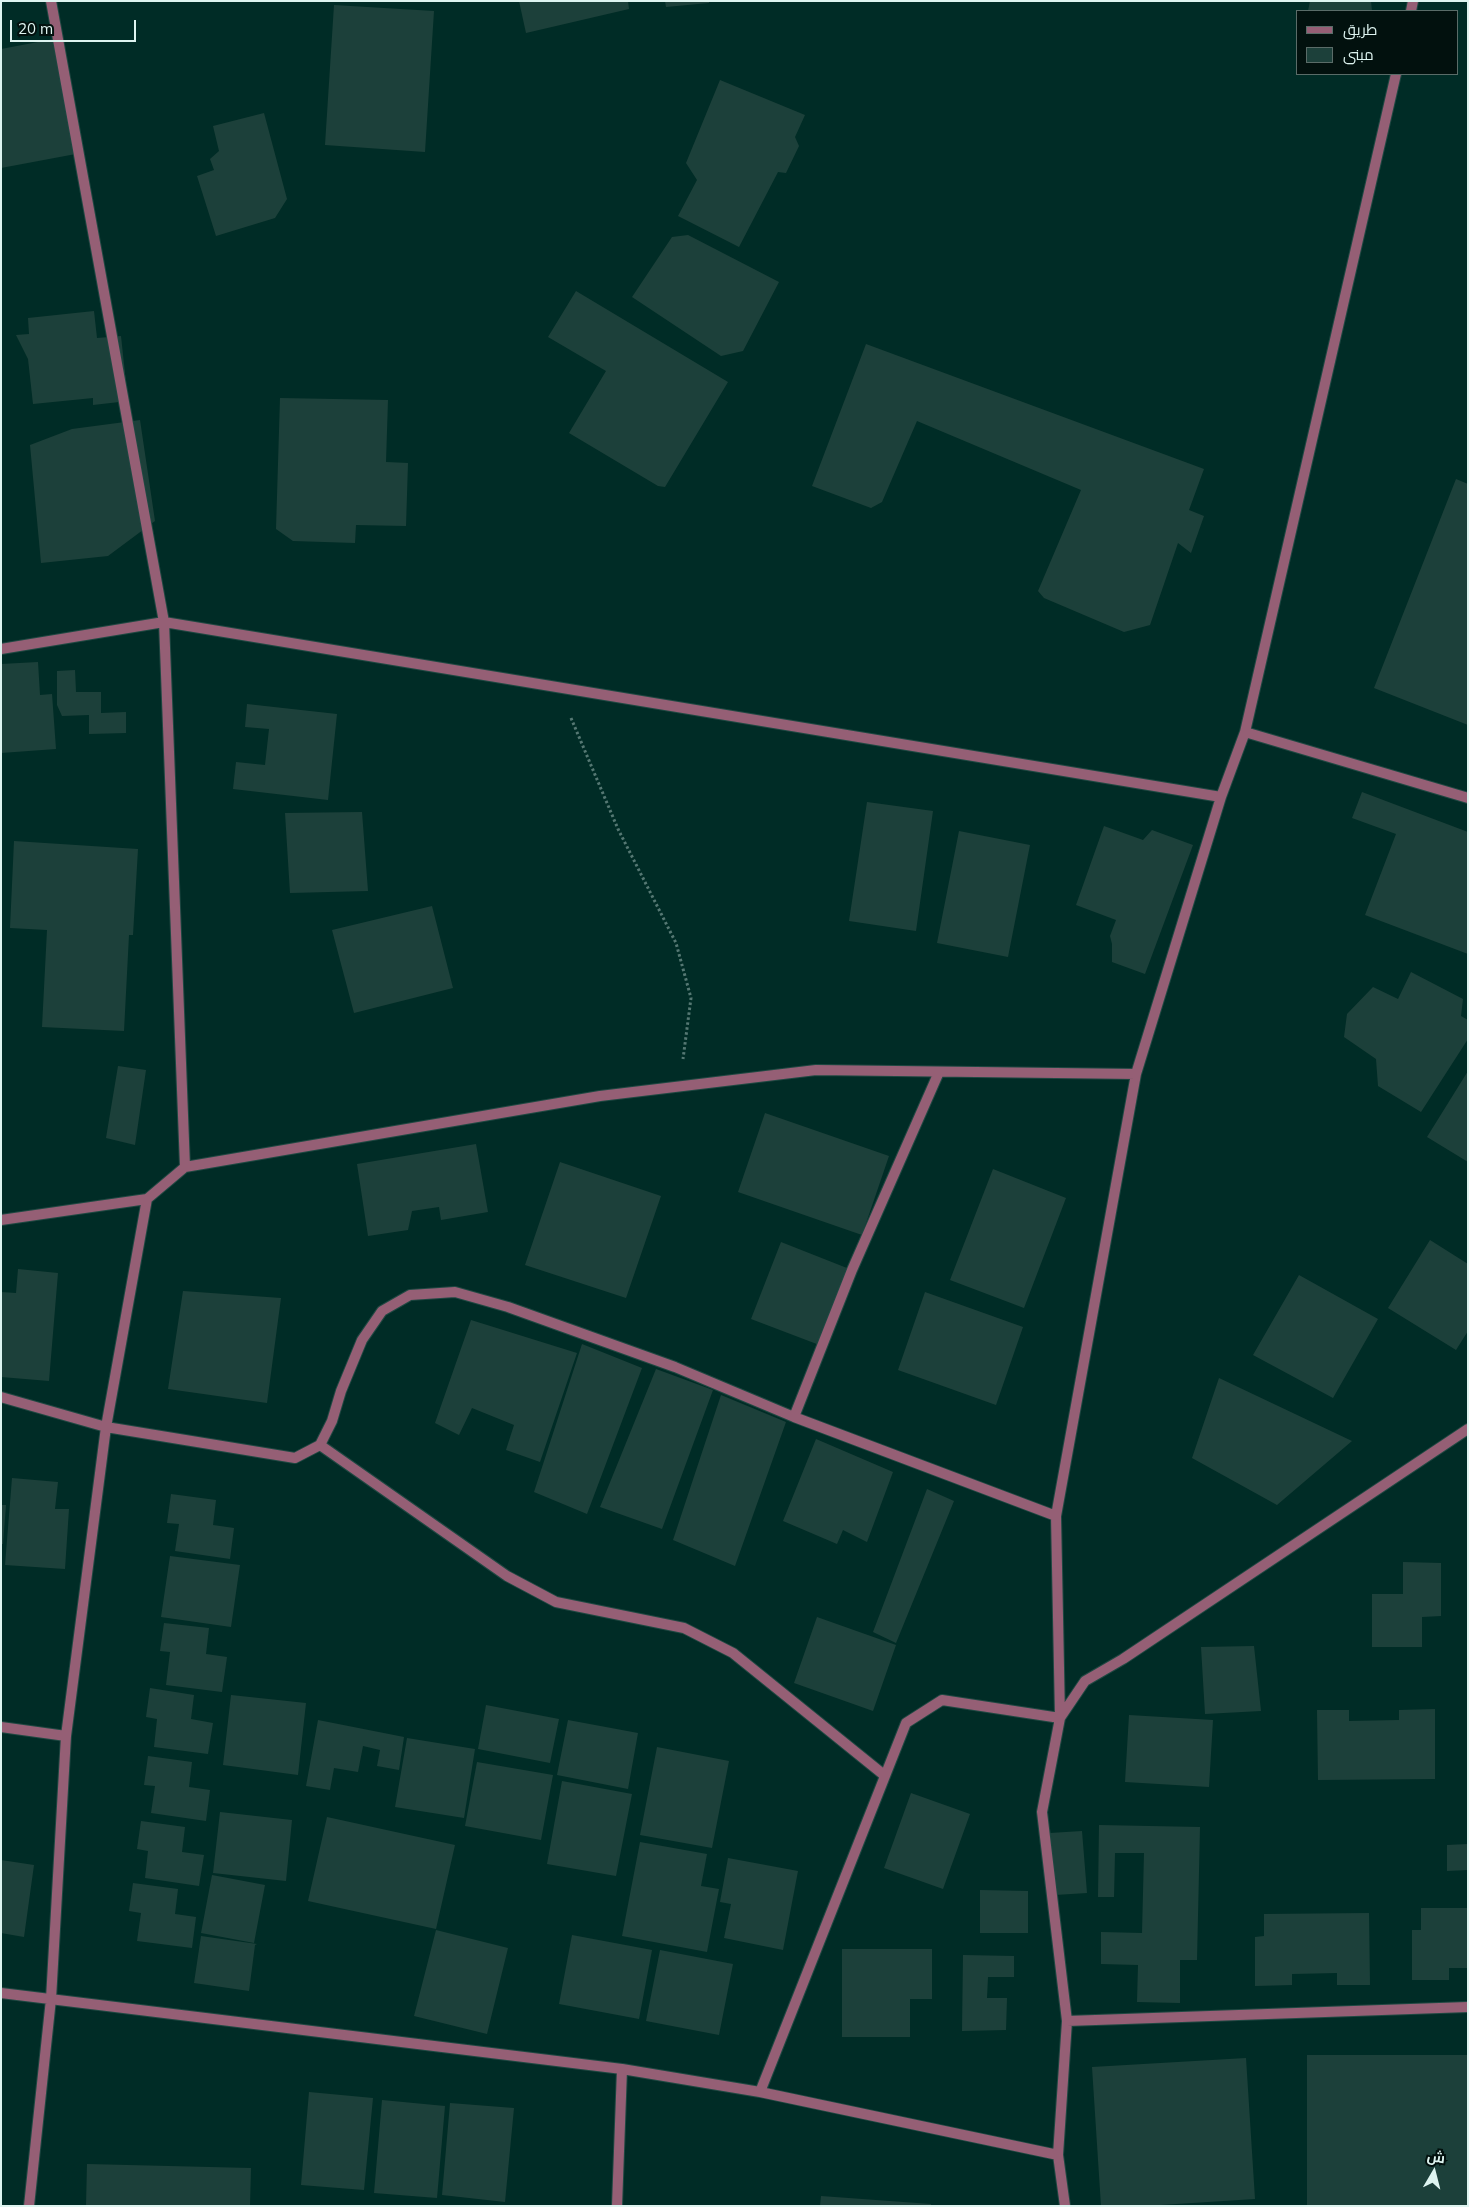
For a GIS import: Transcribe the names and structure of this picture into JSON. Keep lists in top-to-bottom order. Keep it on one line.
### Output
{"legend":["طريق","مبنى"],"scale_bar":"20 m","north":"top"}
